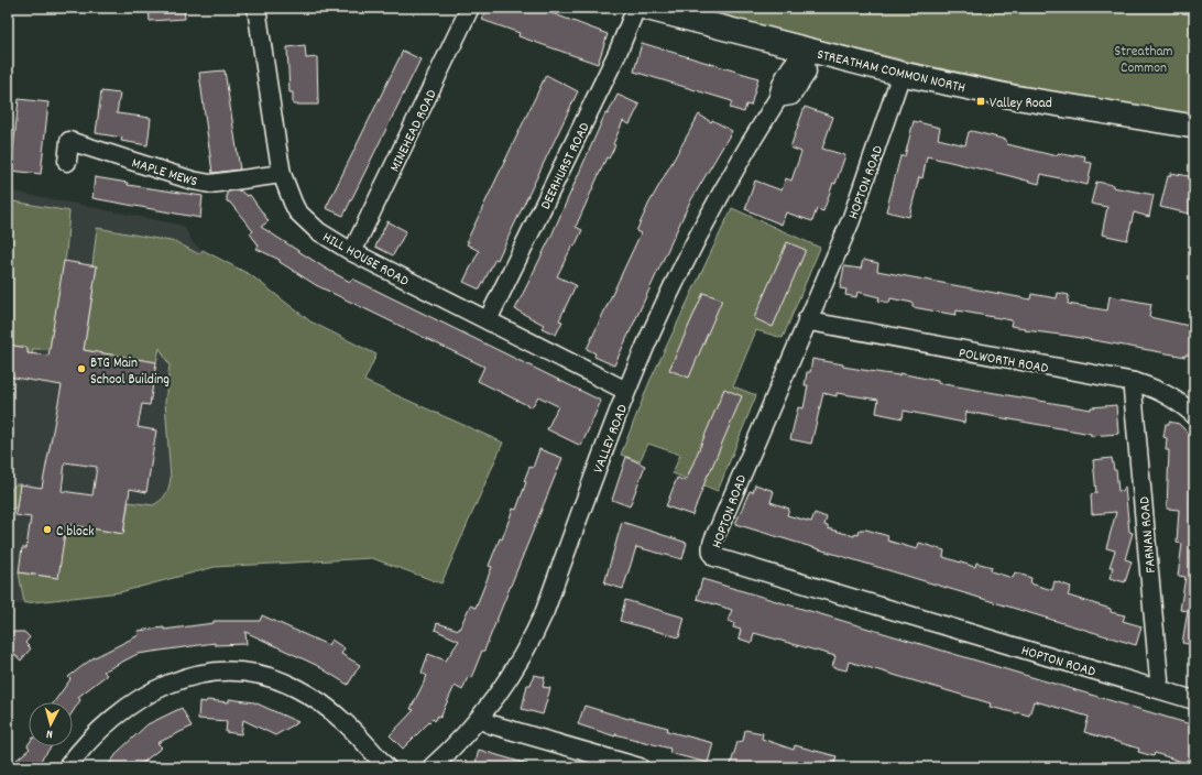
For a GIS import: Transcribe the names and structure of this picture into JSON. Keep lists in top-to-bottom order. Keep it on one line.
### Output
{"streets":{"main road":["STREATHAM COMMON NORTH"],"street":["MINEHEAD ROAD","DEERHURST ROAD","MAPLE MEWS","HOPTON ROAD","HILL HOUSE ROAD","POLWORTH ROAD","VALLEY ROAD","FARNAN ROAD"]},"crossings":[["STREATHAM COMMON NORTH","HOPTON ROAD"],["STREATHAM COMMON NORTH","VALLEY ROAD"],["MINEHEAD ROAD","HILL HOUSE ROAD"],["DEERHURST ROAD","HILL HOUSE ROAD"],["MAPLE MEWS","HILL HOUSE ROAD"],["HOPTON ROAD","POLWORTH ROAD"],["HOPTON ROAD","FARNAN ROAD"],["HILL HOUSE ROAD","VALLEY ROAD"],["POLWORTH ROAD","FARNAN ROAD"]],"parks":["Streatham Common"],"places":{"transit":["Valley Road"],"other":["BTG Main School Building","C block"]},"north":"bottom"}
